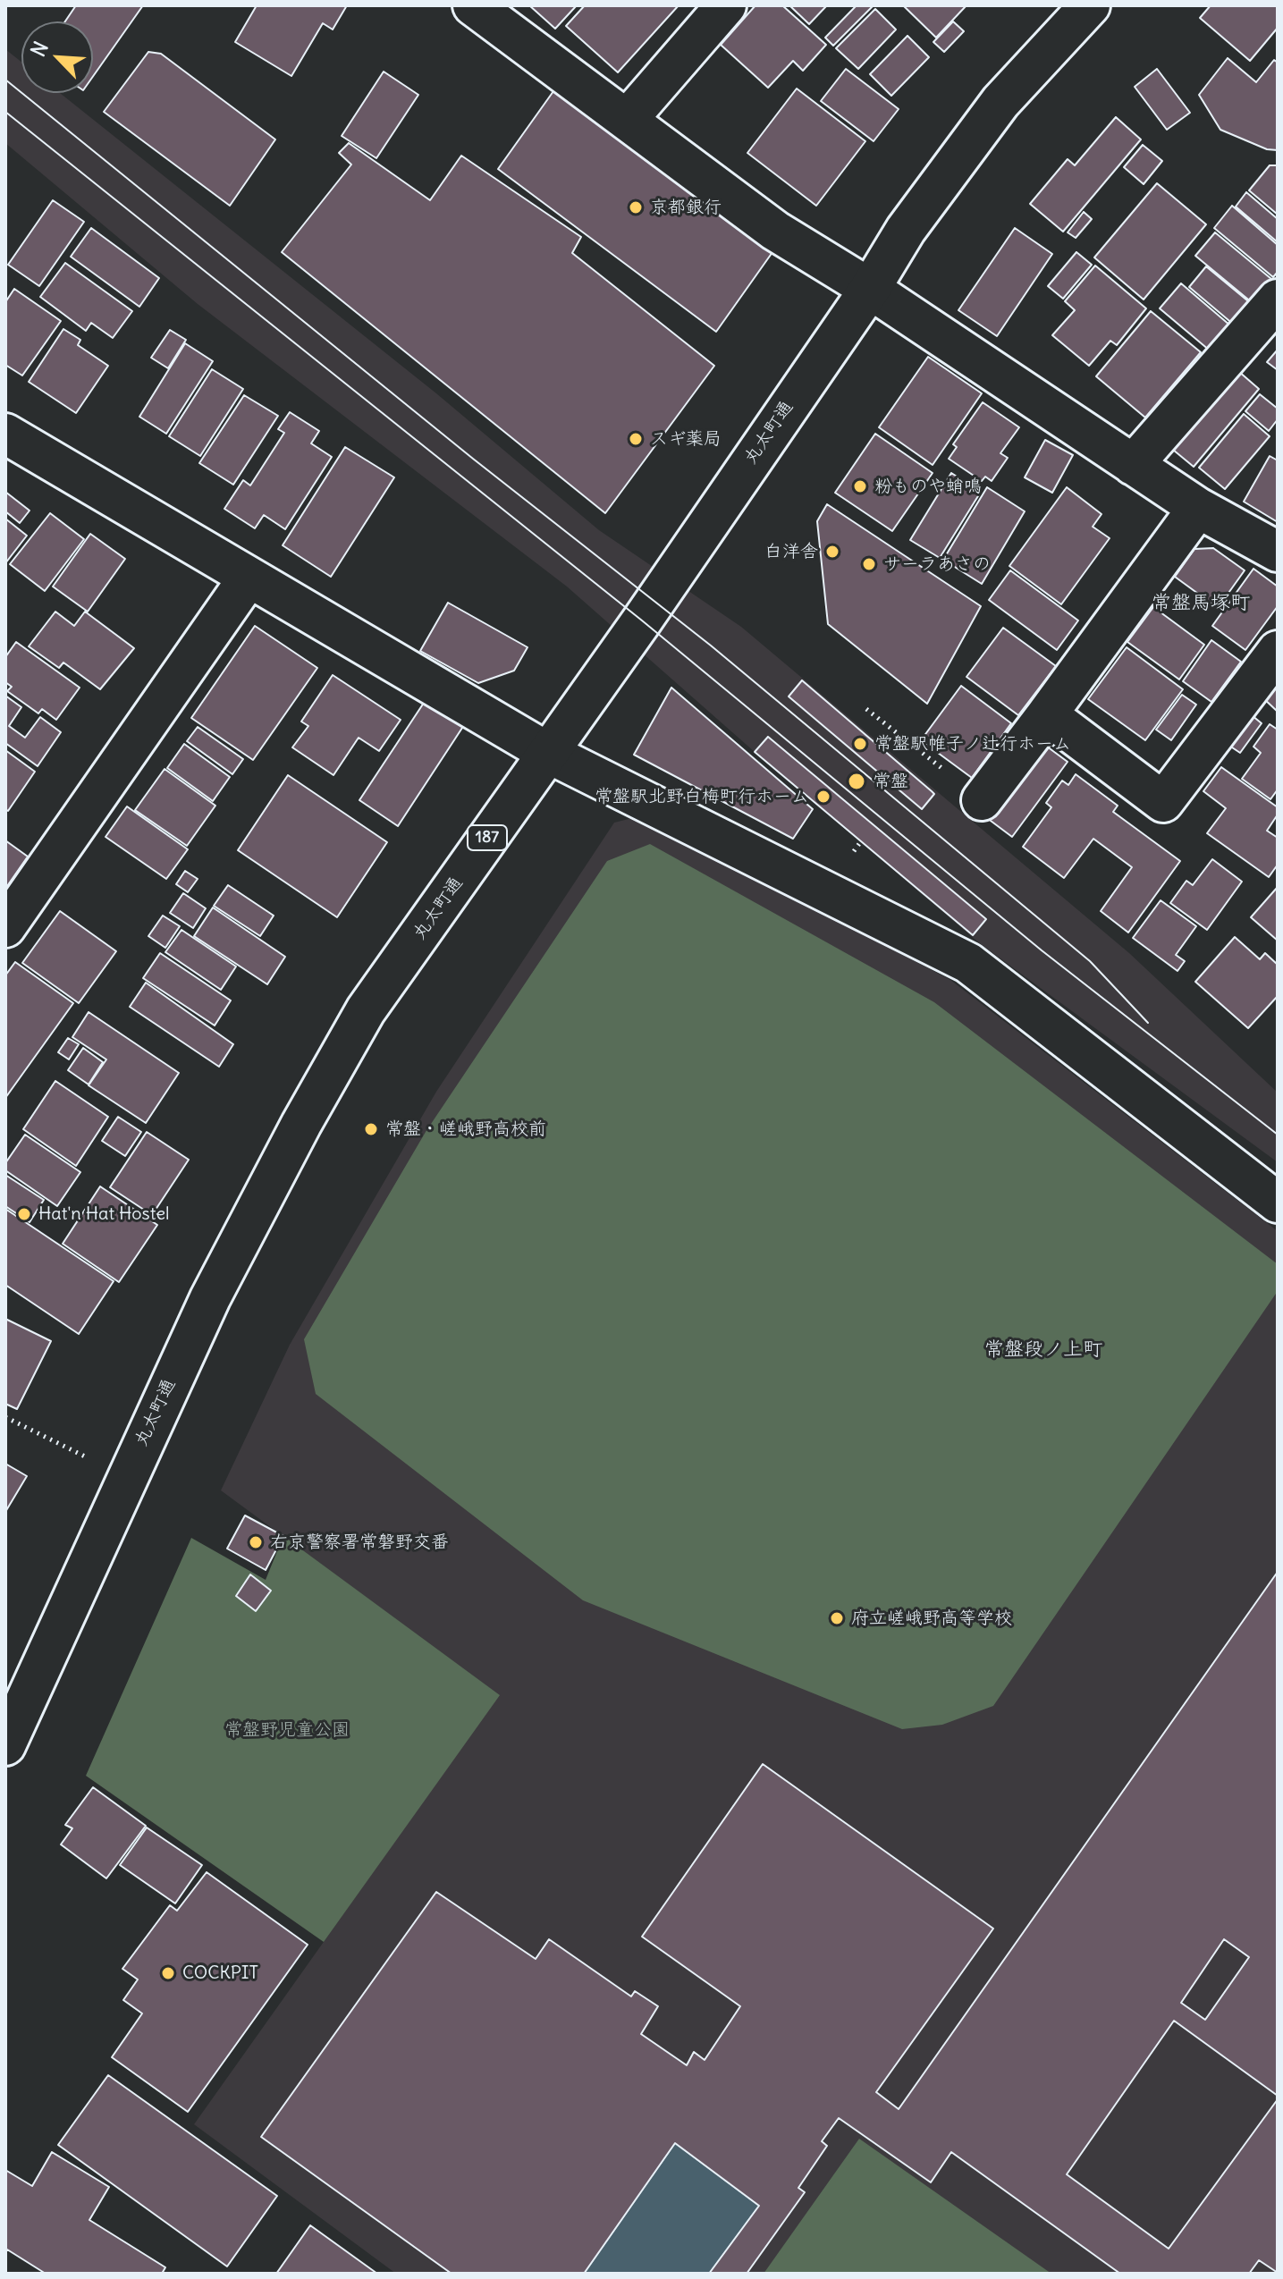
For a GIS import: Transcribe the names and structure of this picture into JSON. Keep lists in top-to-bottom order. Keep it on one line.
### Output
{"streets":{"street":["丸太町通","187"]},"districts":["常盤馬塚町","常盤段ノ上町"],"parks":["常盤野児童公園"],"places":["京都銀行","スギ薬局","粉ものや蛸鳴","白洋舎","サーラあさの","常盤駅帷子ノ辻行ホーム","常盤","常盤駅北野白梅町行ホーム","常盤・嵯峨野高校前","Hat'n Hat Hostel","右京警察署常磐野交番","府立嵯峨野高等学校","COCKPIT"],"north":"top left"}
